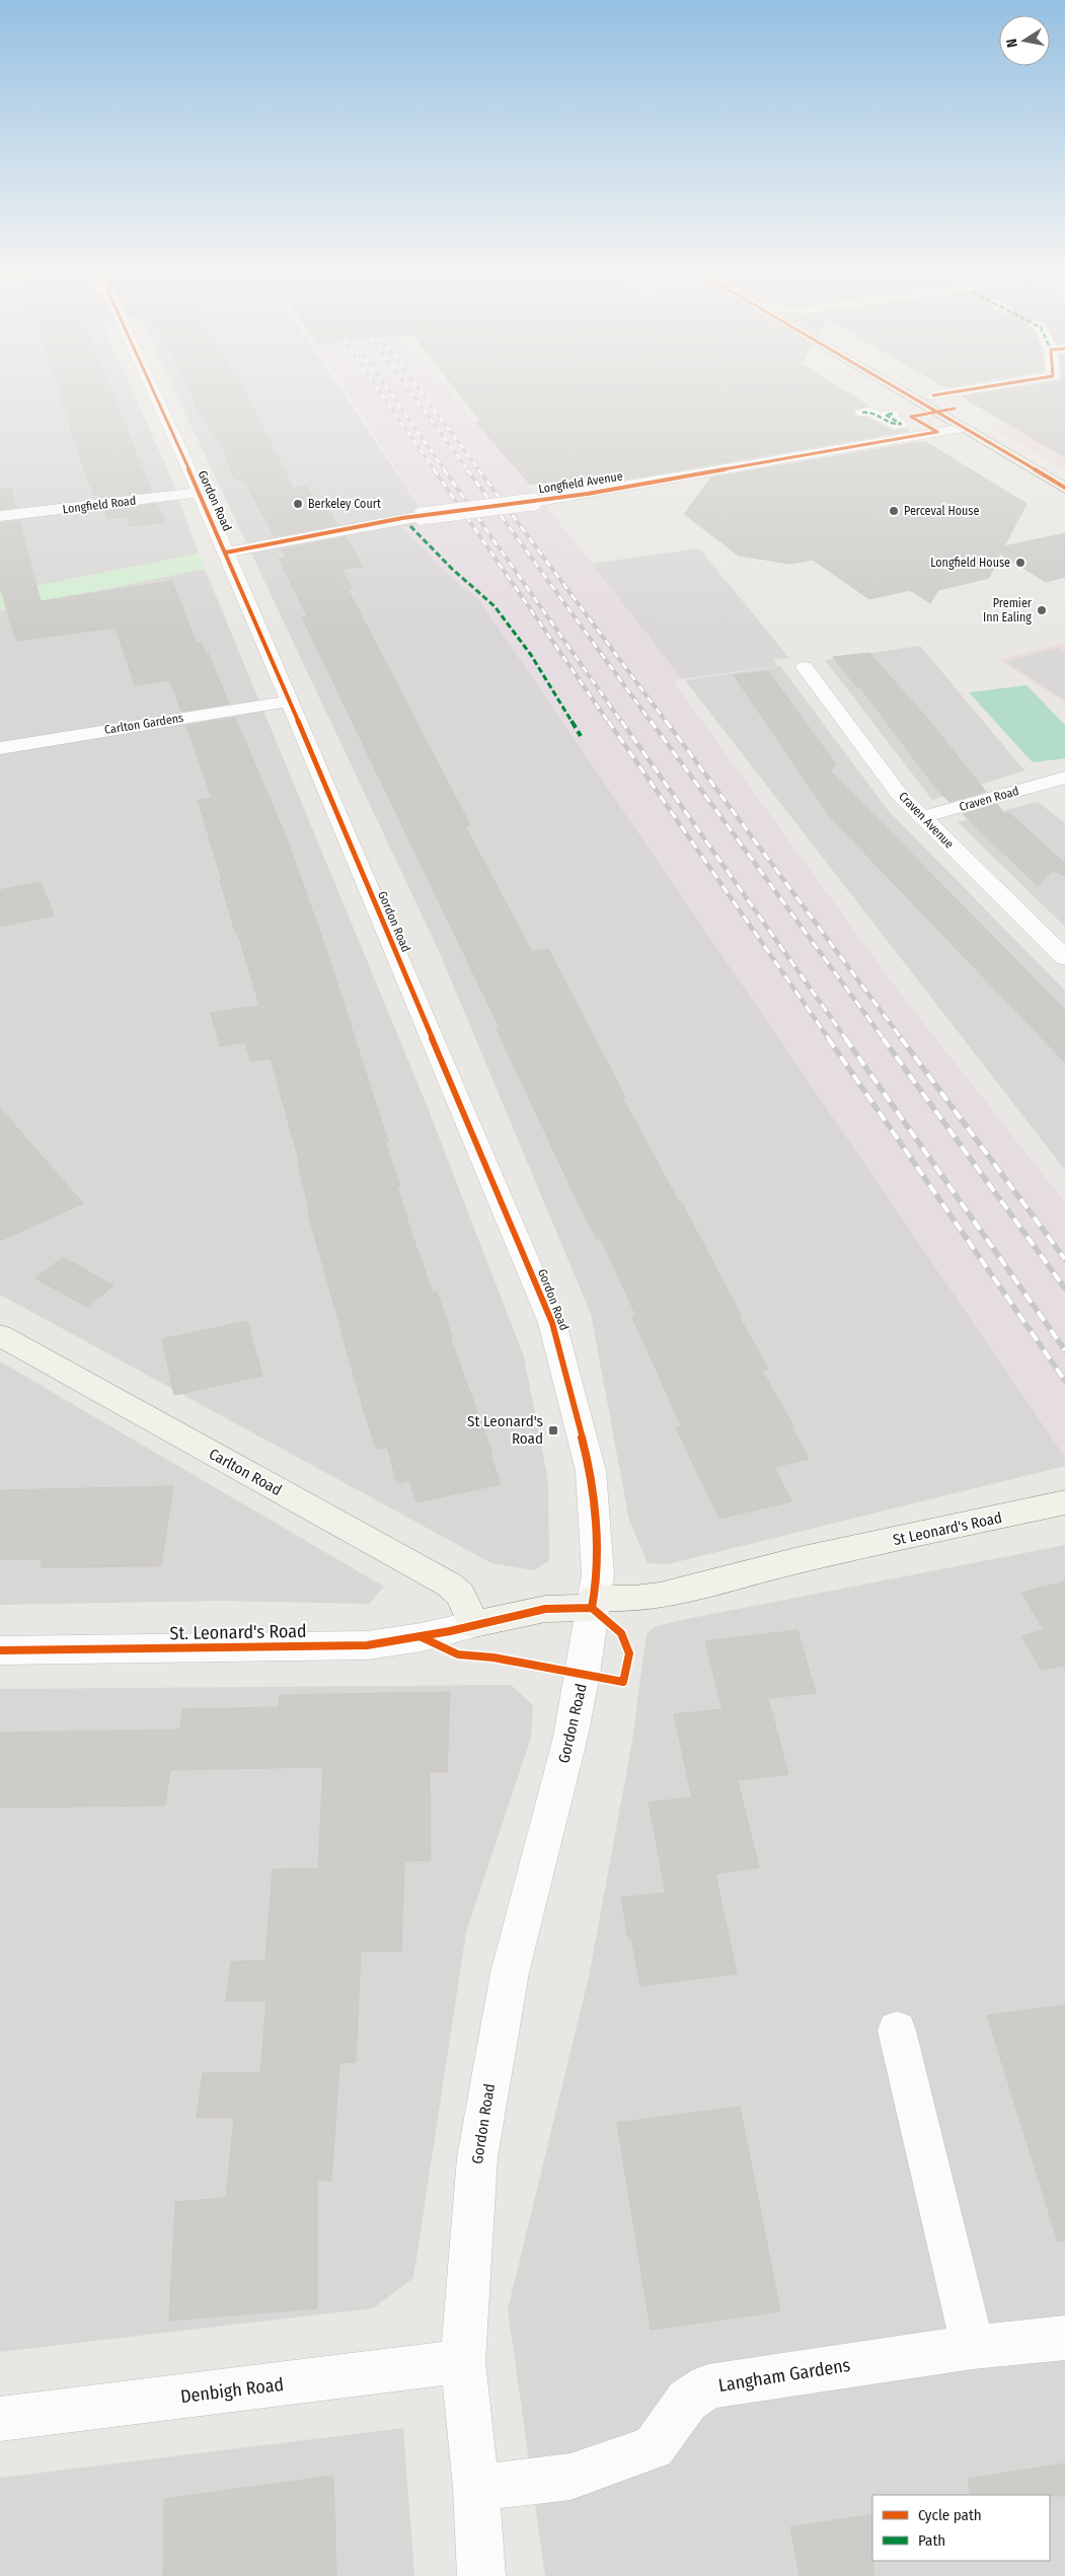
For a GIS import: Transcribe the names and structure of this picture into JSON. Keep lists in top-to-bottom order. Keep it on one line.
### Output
{"streets":{"street":["Longfield Avenue","Gordon Road","Longfield Road","Carlton Gardens","Craven Road","Craven Avenue","Carlton Road","St Leonard's Road","St. Leonard's Road","Langham Gardens","Denbigh Road"]},"crossings":[["Longfield Avenue","Gordon Road"],["Gordon Road","Longfield Road"],["Gordon Road","Carlton Gardens"],["Gordon Road","St Leonard's Road"],["Gordon Road","Langham Gardens"],["Gordon Road","Denbigh Road"],["Craven Road","Craven Avenue"],["Carlton Road","St Leonard's Road"],["Carlton Road","St. Leonard's Road"],["St Leonard's Road","St. Leonard's Road"]],"places":{"other":["Berkeley Court","Perceval House","Longfield House","Premier Inn Ealing"],"transit":["St Leonard's Road"]},"legend":["Cycle path","Path"],"north":"left"}
